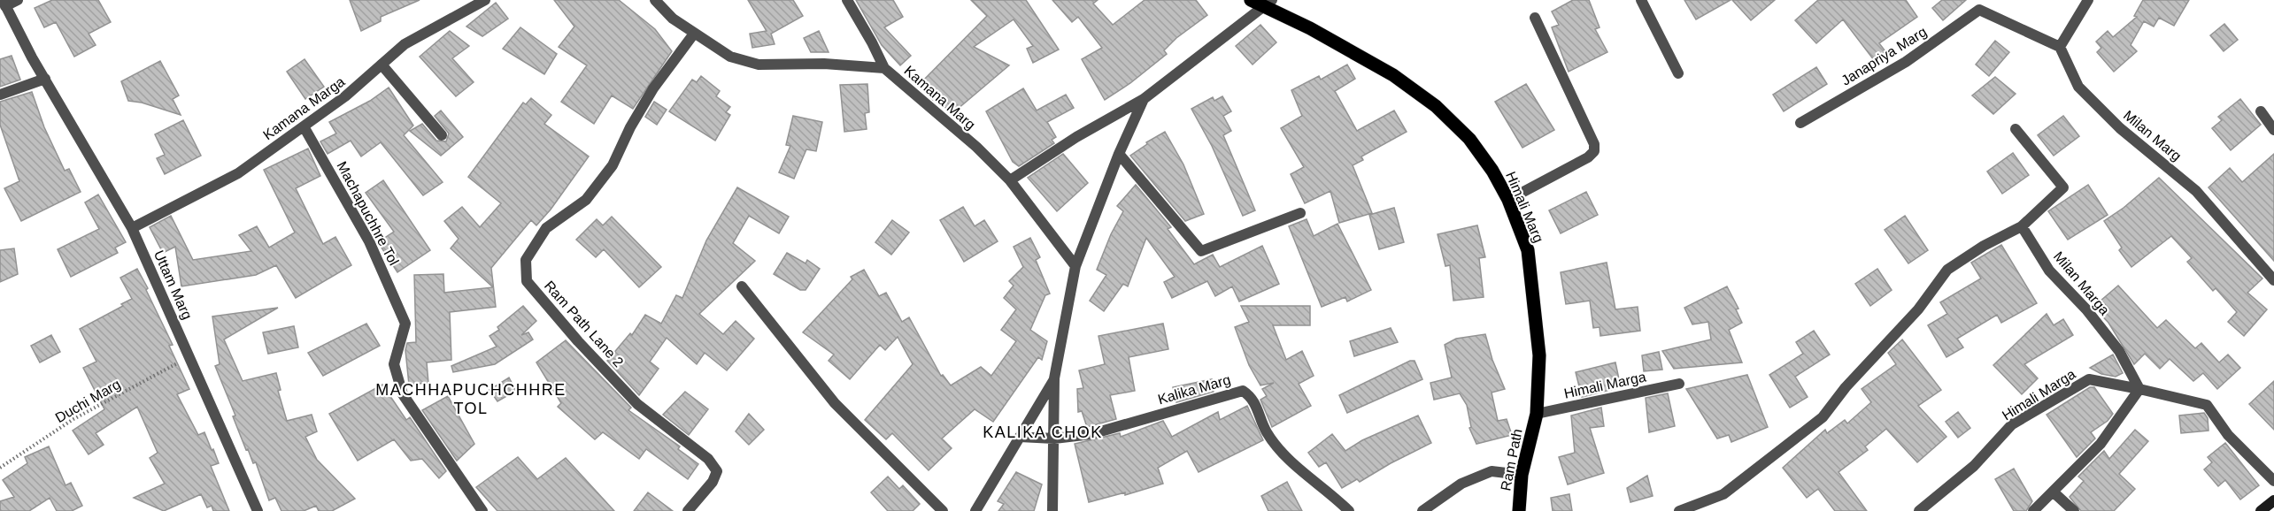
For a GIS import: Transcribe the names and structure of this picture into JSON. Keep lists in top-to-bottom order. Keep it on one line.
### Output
{"streets":{"main road":["Himali Marg","Ram Path"],"street":["Janapriya Marg","Kamana Marg","Kamana Marga","Milan Marg","Machapuchhre Tol","Milan Marga","Uttam Marg","Ram Path Lane 2","Himali Marga","Kalika Marg"],"path":["Duchi Marg"]},"crossings":[["Kamana Marg","Ram Path Lane 2"],["Kamana Marga","Machapuchhre Tol"],["Kamana Marga","Uttam Marg"],["Himali Marg","Himali Marga"],["Himali Marg","Ram Path"],["Milan Marga","Himali Marga"],["Uttam Marg","Duchi Marg"],["Himali Marga","Ram Path"]],"districts":["MACHHAPUCHCHHRE TOL","KALIKA CHOK"]}
